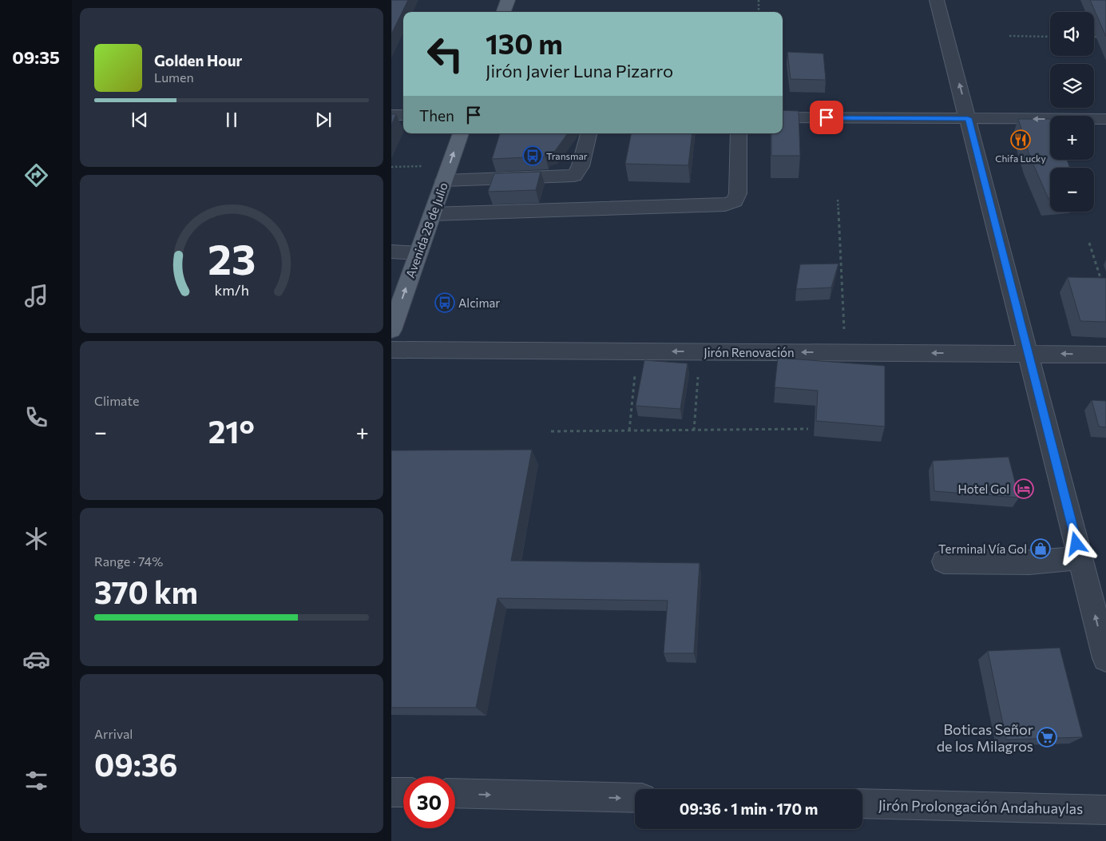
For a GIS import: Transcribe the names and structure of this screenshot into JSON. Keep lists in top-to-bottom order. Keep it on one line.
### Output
{"streets":{"main road":["Avenida 28 de Julio"],"street":["Jirón Renovación","Jirón Prolongación Andahuaylas"]},"one_way":["Avenida 28 de Julio","Jirón Renovación"],"places":{"restaurant":["Chifa Lucky"],"bus stop":["Transmar","Alcimar"],"hotel":["Hotel Gol"],"shop":["Terminal Vía Gol"],"supermarket":["Boticas Señor de los Milagros"]},"page":{"tabs":"09:35","map_buttons":["+","−"],"turn":["130 m","Jirón Javier Luna Pizarro"],"song":["Golden Hour","Lumen"],"then":"Then","tile":["Climate",["Range · 74%","370 km"],["Arrival","09:36"]],"heat":["−","21°","+"],"limit":"30","trip":"09:36 · 1 min · 170 m","gauge":["23","km/h"]}}
